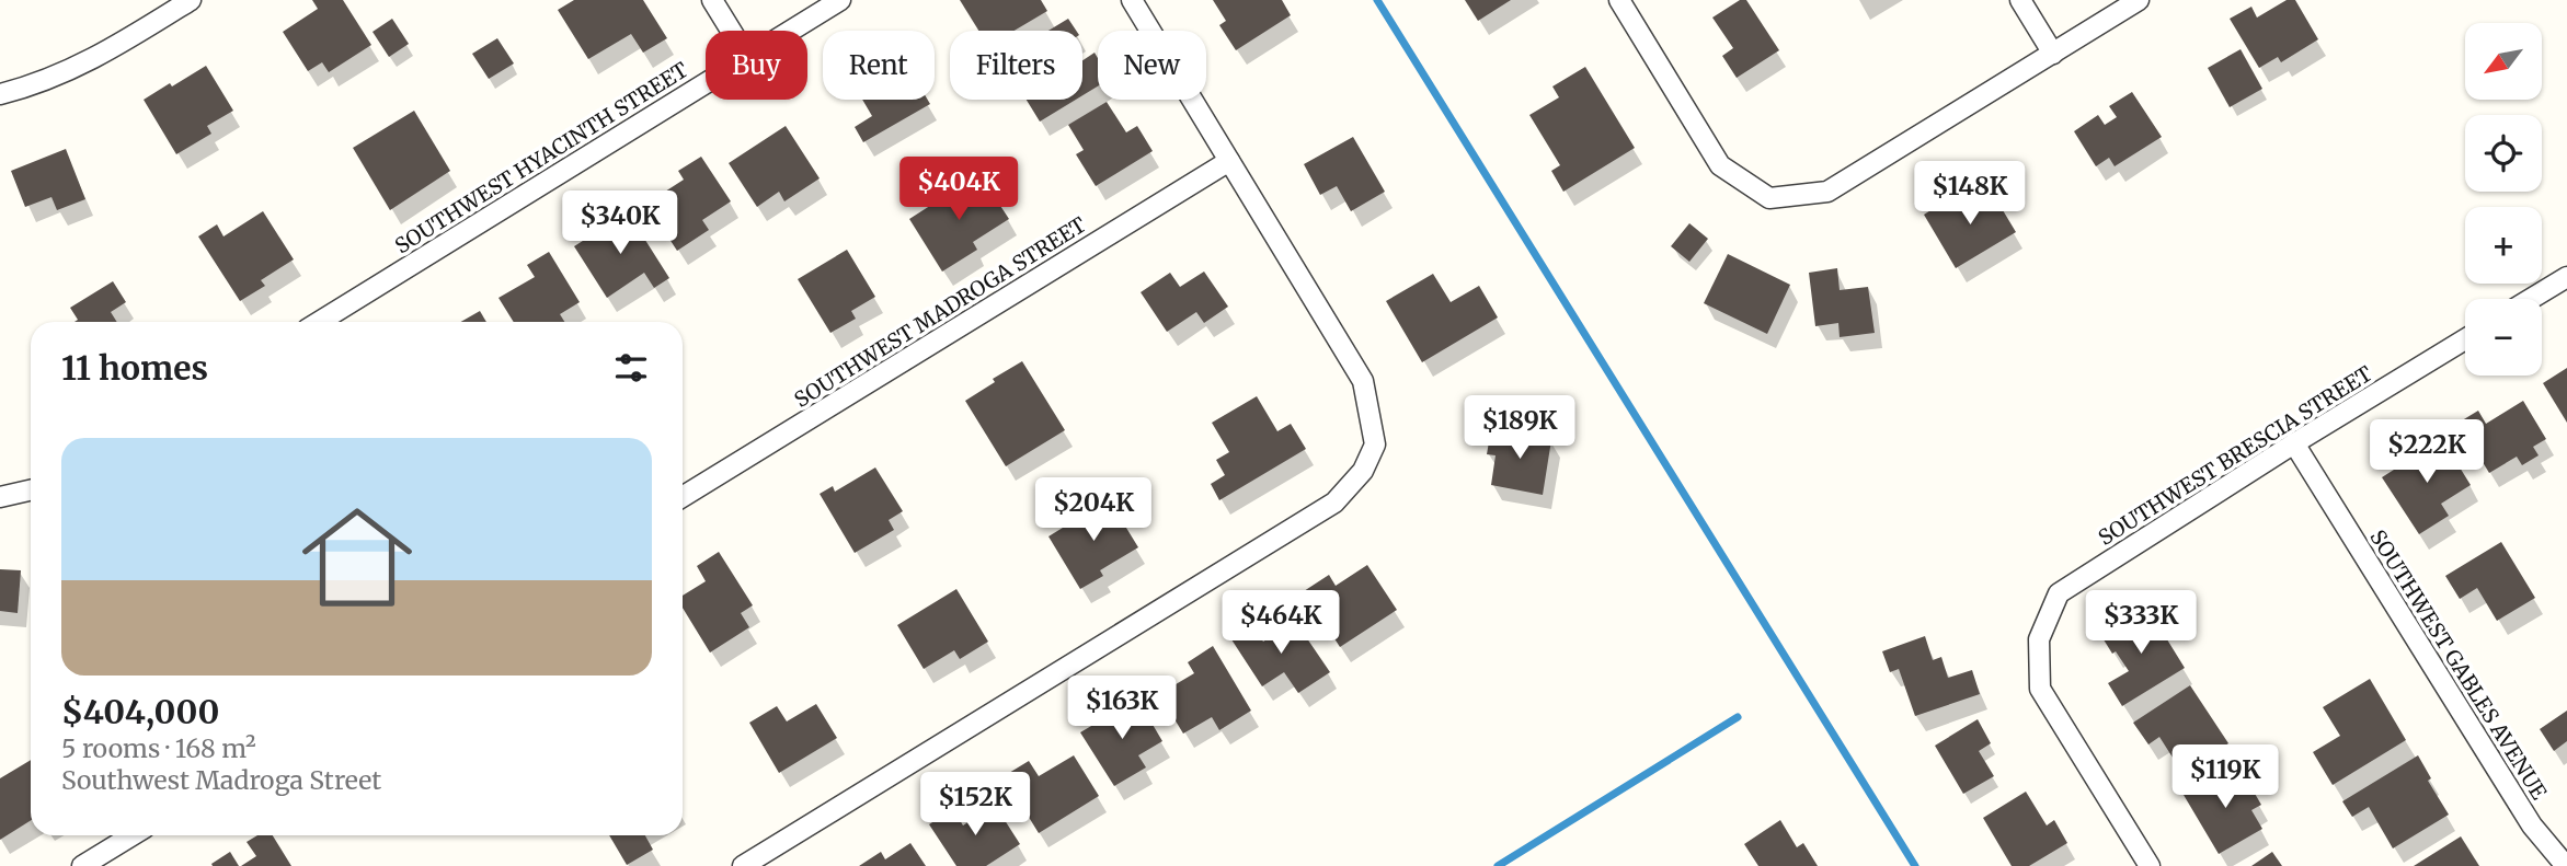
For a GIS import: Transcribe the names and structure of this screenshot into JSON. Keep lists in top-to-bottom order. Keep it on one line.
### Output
{"streets":{"street":["SOUTHWEST HYACINTH STREET","SOUTHWEST MADROGA STREET","SOUTHWEST BRESCIA STREET","SOUTHWEST GABLES AVENUE"]},"crossings":[["SOUTHWEST BRESCIA STREET","SOUTHWEST GABLES AVENUE"]],"north":"bottom left","page":{"map_buttons":["+","−"],"chip":["Buy","Rent","Filters","New"],"price":["$404K","$148K","$340K","$189K","$222K","$204K","$464K","$333K","$163K","$119K","$152K"],"heading":"11 homes","list":[{"name":"$404,000","note":"5 rooms · 168 m² · Southwest Madroga Street"}]}}
